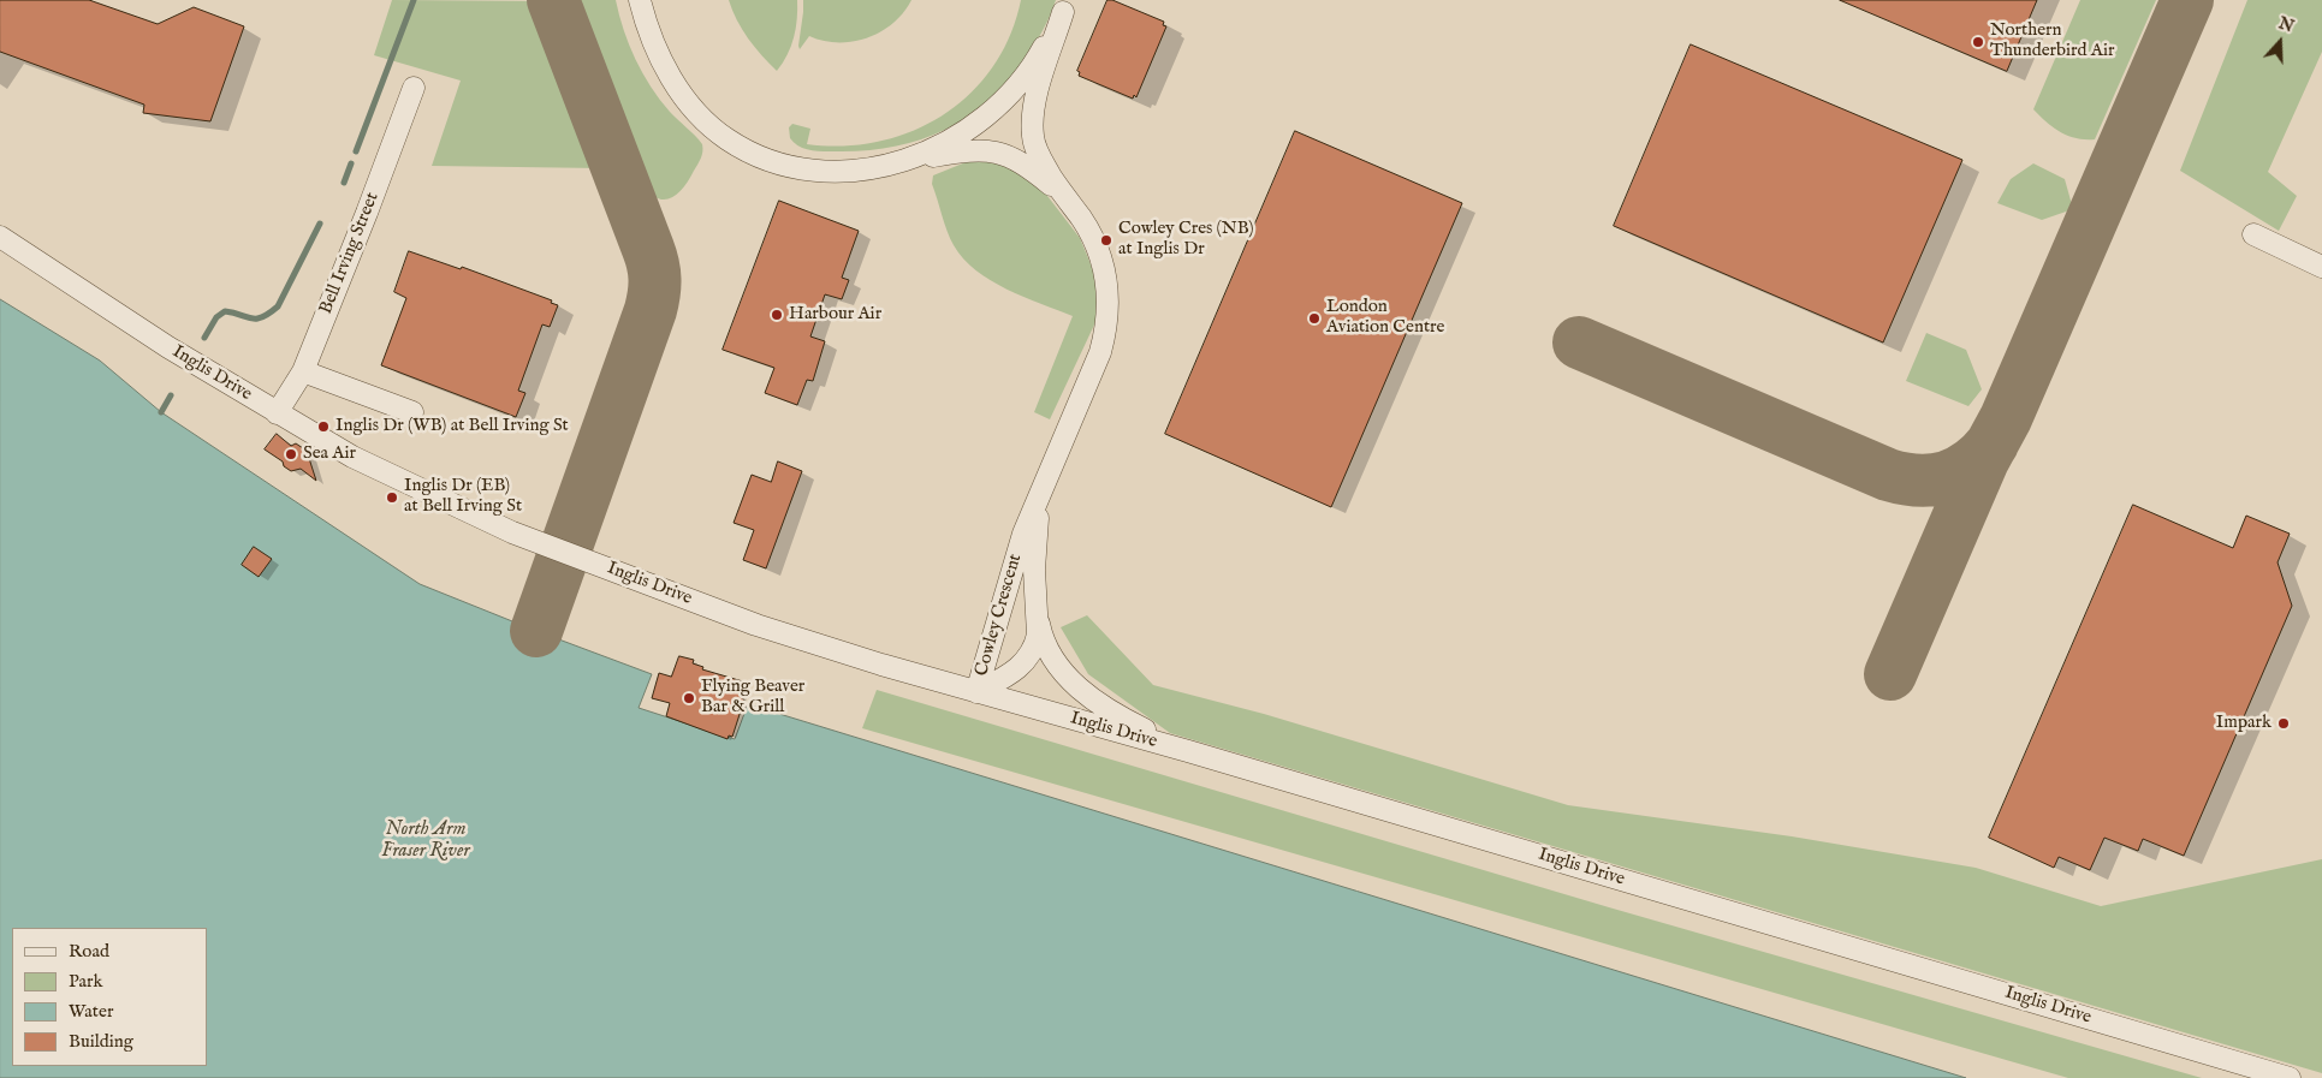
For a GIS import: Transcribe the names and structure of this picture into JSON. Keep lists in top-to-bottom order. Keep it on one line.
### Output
{"streets":{"street":["Bell Irving Street","Inglis Drive","Cowley Crescent"]},"crossings":[["Bell Irving Street","Inglis Drive"],["Inglis Drive","Cowley Crescent"]],"water":["North Arm Fraser River"],"places":["Northern Thunderbird Air","Cowley Cres (NB) at Inglis Dr","Harbour Air","London Aviation Centre","Inglis Dr (WB) at Bell Irving St","Sea Air","Inglis Dr (EB) at Bell Irving St","Flying Beaver Bar & Grill","Impark"],"legend":["Road","Park","Water","Building"],"north":"top"}
